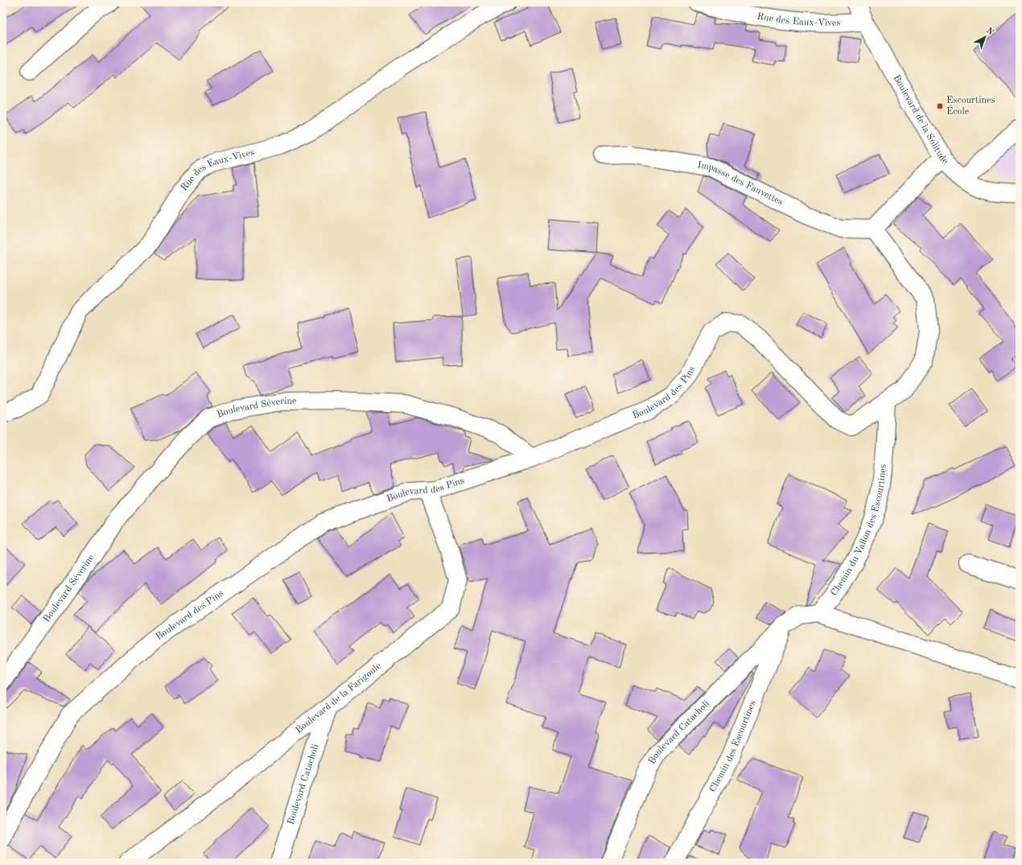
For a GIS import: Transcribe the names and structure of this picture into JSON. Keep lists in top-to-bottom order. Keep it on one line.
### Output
{"streets":{"street":["Rue des Eaux-Vives","Boulevard de la Solitude","Impasse des Fauvettes","Boulevard des Pins","Boulevard Séverine","Chemin du Vallon des Escourtines","Boulevard de la Farigoule","Boulevard Catacholi","Chemin des Escourtines"]},"crossings":[["Rue des Eaux-Vives","Boulevard de la Solitude"],["Boulevard des Pins","Boulevard Séverine"],["Boulevard des Pins","Chemin du Vallon des Escourtines"],["Boulevard des Pins","Boulevard de la Farigoule"],["Boulevard de la Farigoule","Boulevard Catacholi"],["Boulevard Catacholi","Chemin des Escourtines"]],"places":{"transit":["Escourtines École"]},"north":"top right"}
